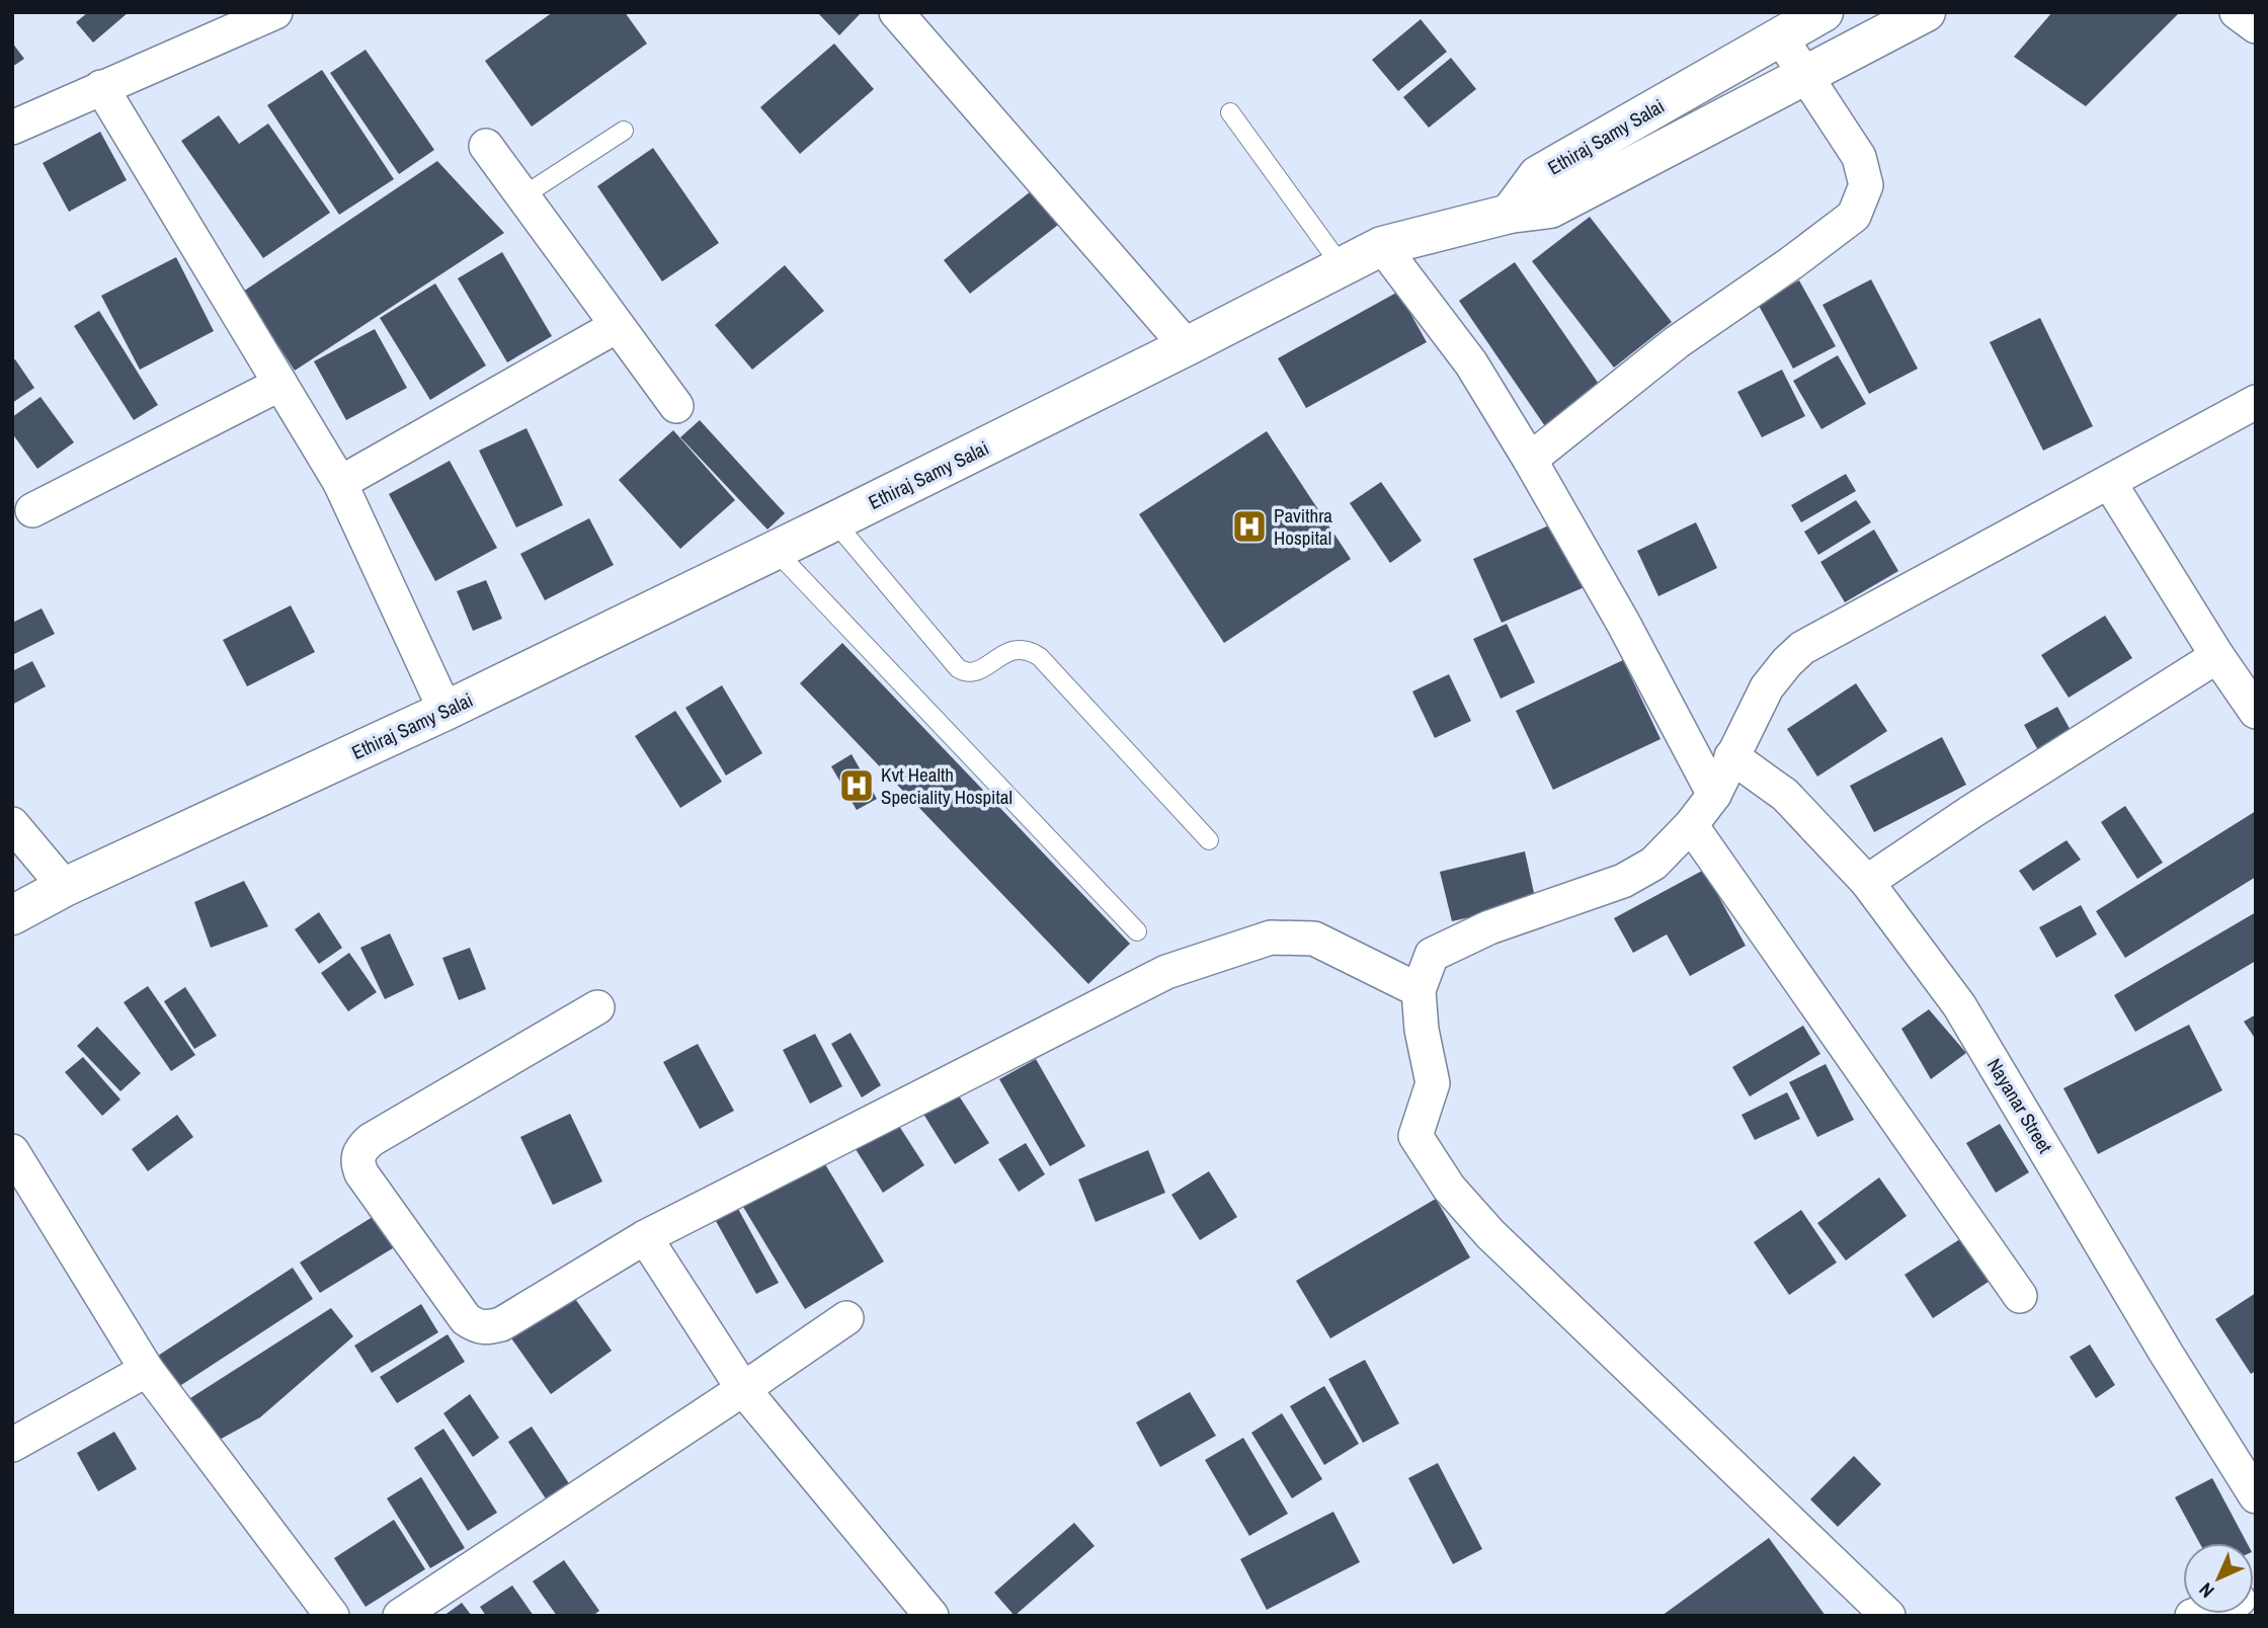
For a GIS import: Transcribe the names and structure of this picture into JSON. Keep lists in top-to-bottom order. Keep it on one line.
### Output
{"streets":{"main road":["Ethiraj Samy Salai"],"street":["Nayanar Street"]},"places":{"hospital":["Pavithra Hospital","Kvt Health Speciality Hospital"]},"north":"bottom left"}
